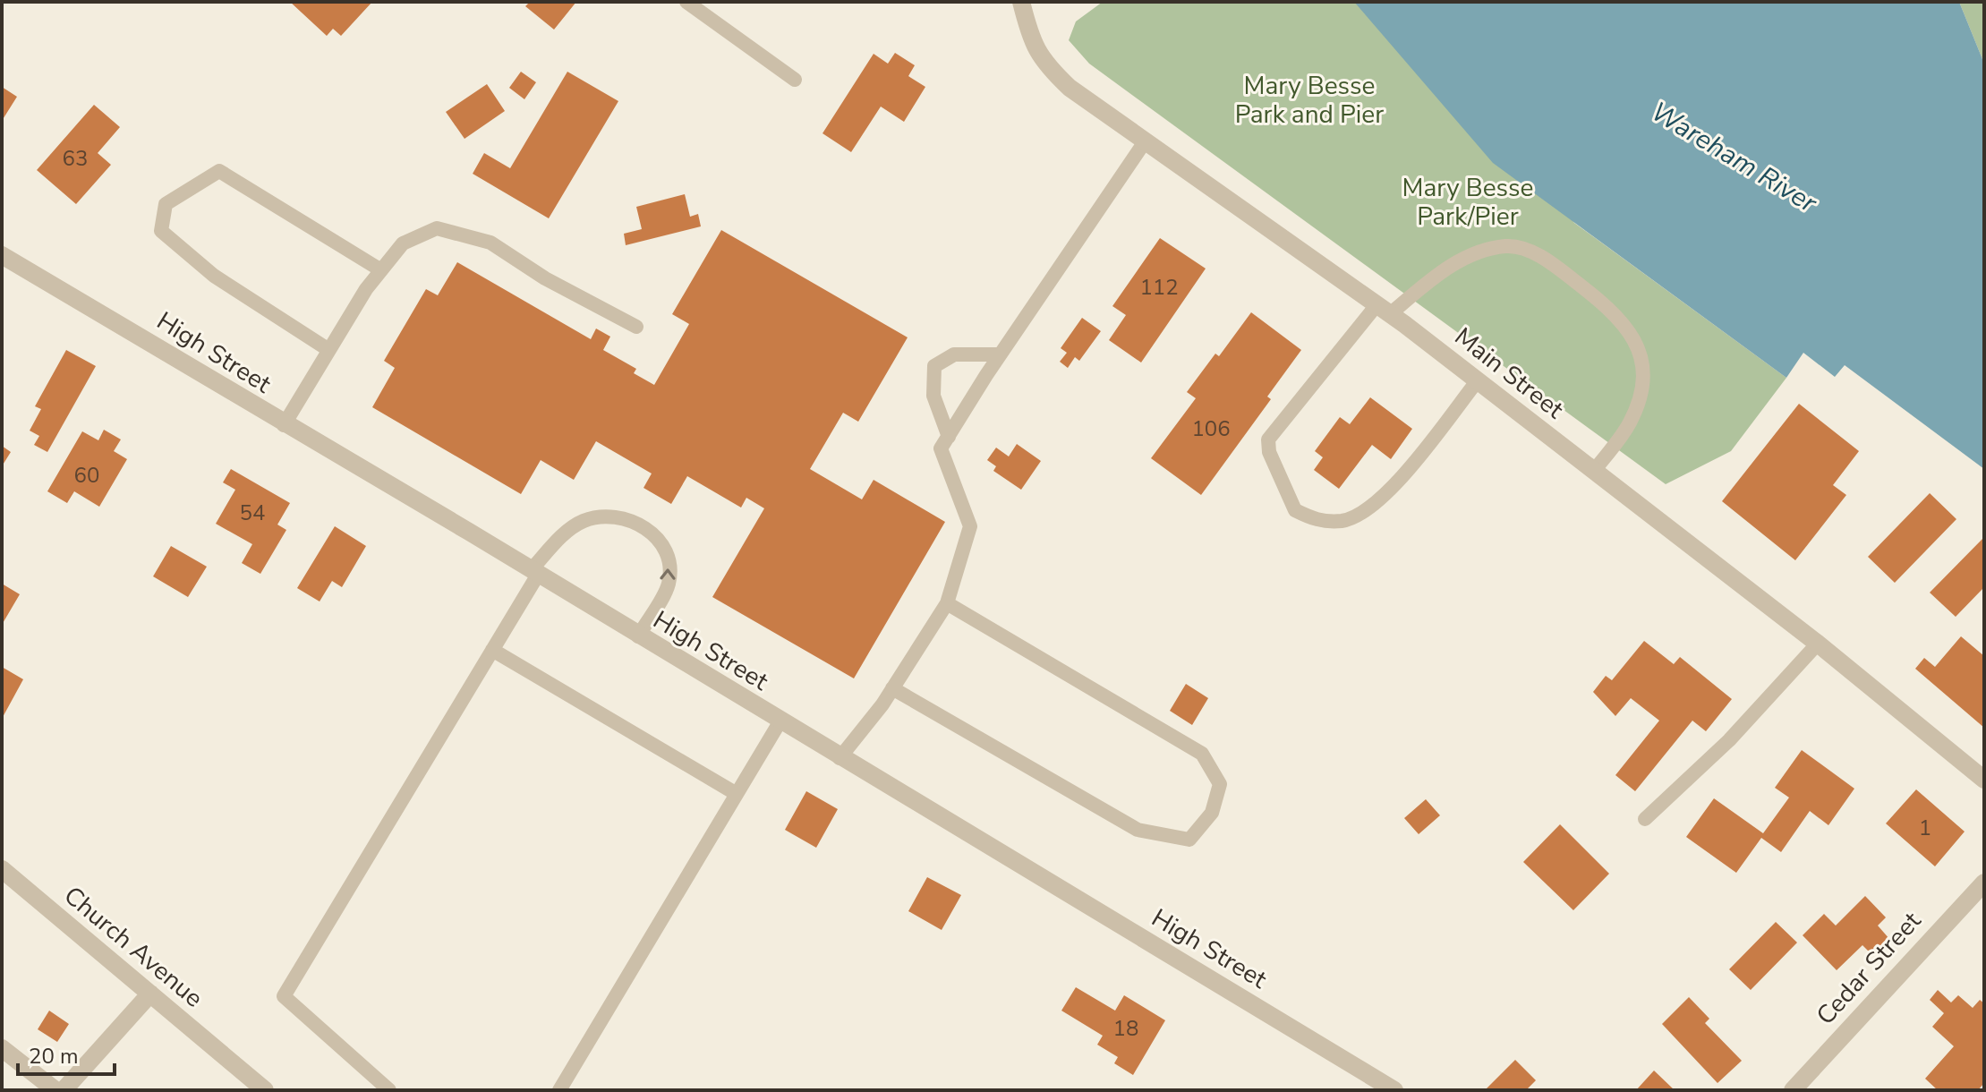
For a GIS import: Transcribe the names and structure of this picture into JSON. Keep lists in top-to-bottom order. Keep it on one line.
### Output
{"streets":{"street":["High Street","Main Street","Church Avenue","Cedar Street"]},"water":["Wareham River"],"parks":["Mary Besse Park and Pier","Mary Besse Park/Pier"],"house_numbers":["63","112","106","60","54","1","18"],"scale_bar":"20 m"}
